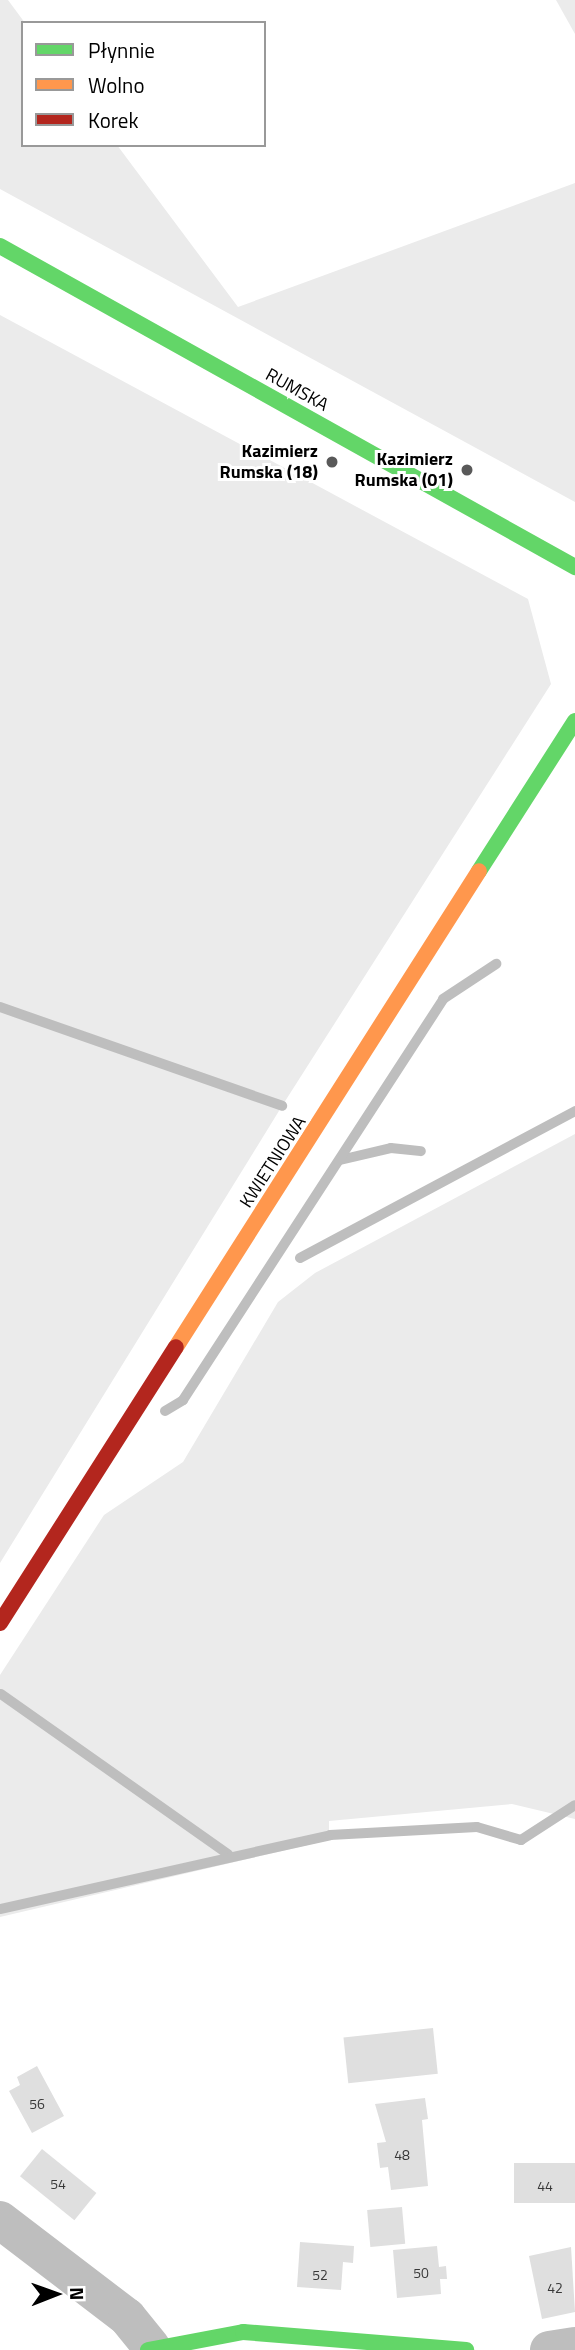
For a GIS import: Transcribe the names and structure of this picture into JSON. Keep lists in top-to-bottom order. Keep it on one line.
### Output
{"streets":{"street":["RUMSKA","KWIETNIOWA"]},"places":["Kazimierz Rumska (18)","Kazimierz Rumska (01)"],"house_numbers":["56","48","54","44","50","52","42"],"legend":["Płynnie","Wolno","Korek"],"north":"right"}
